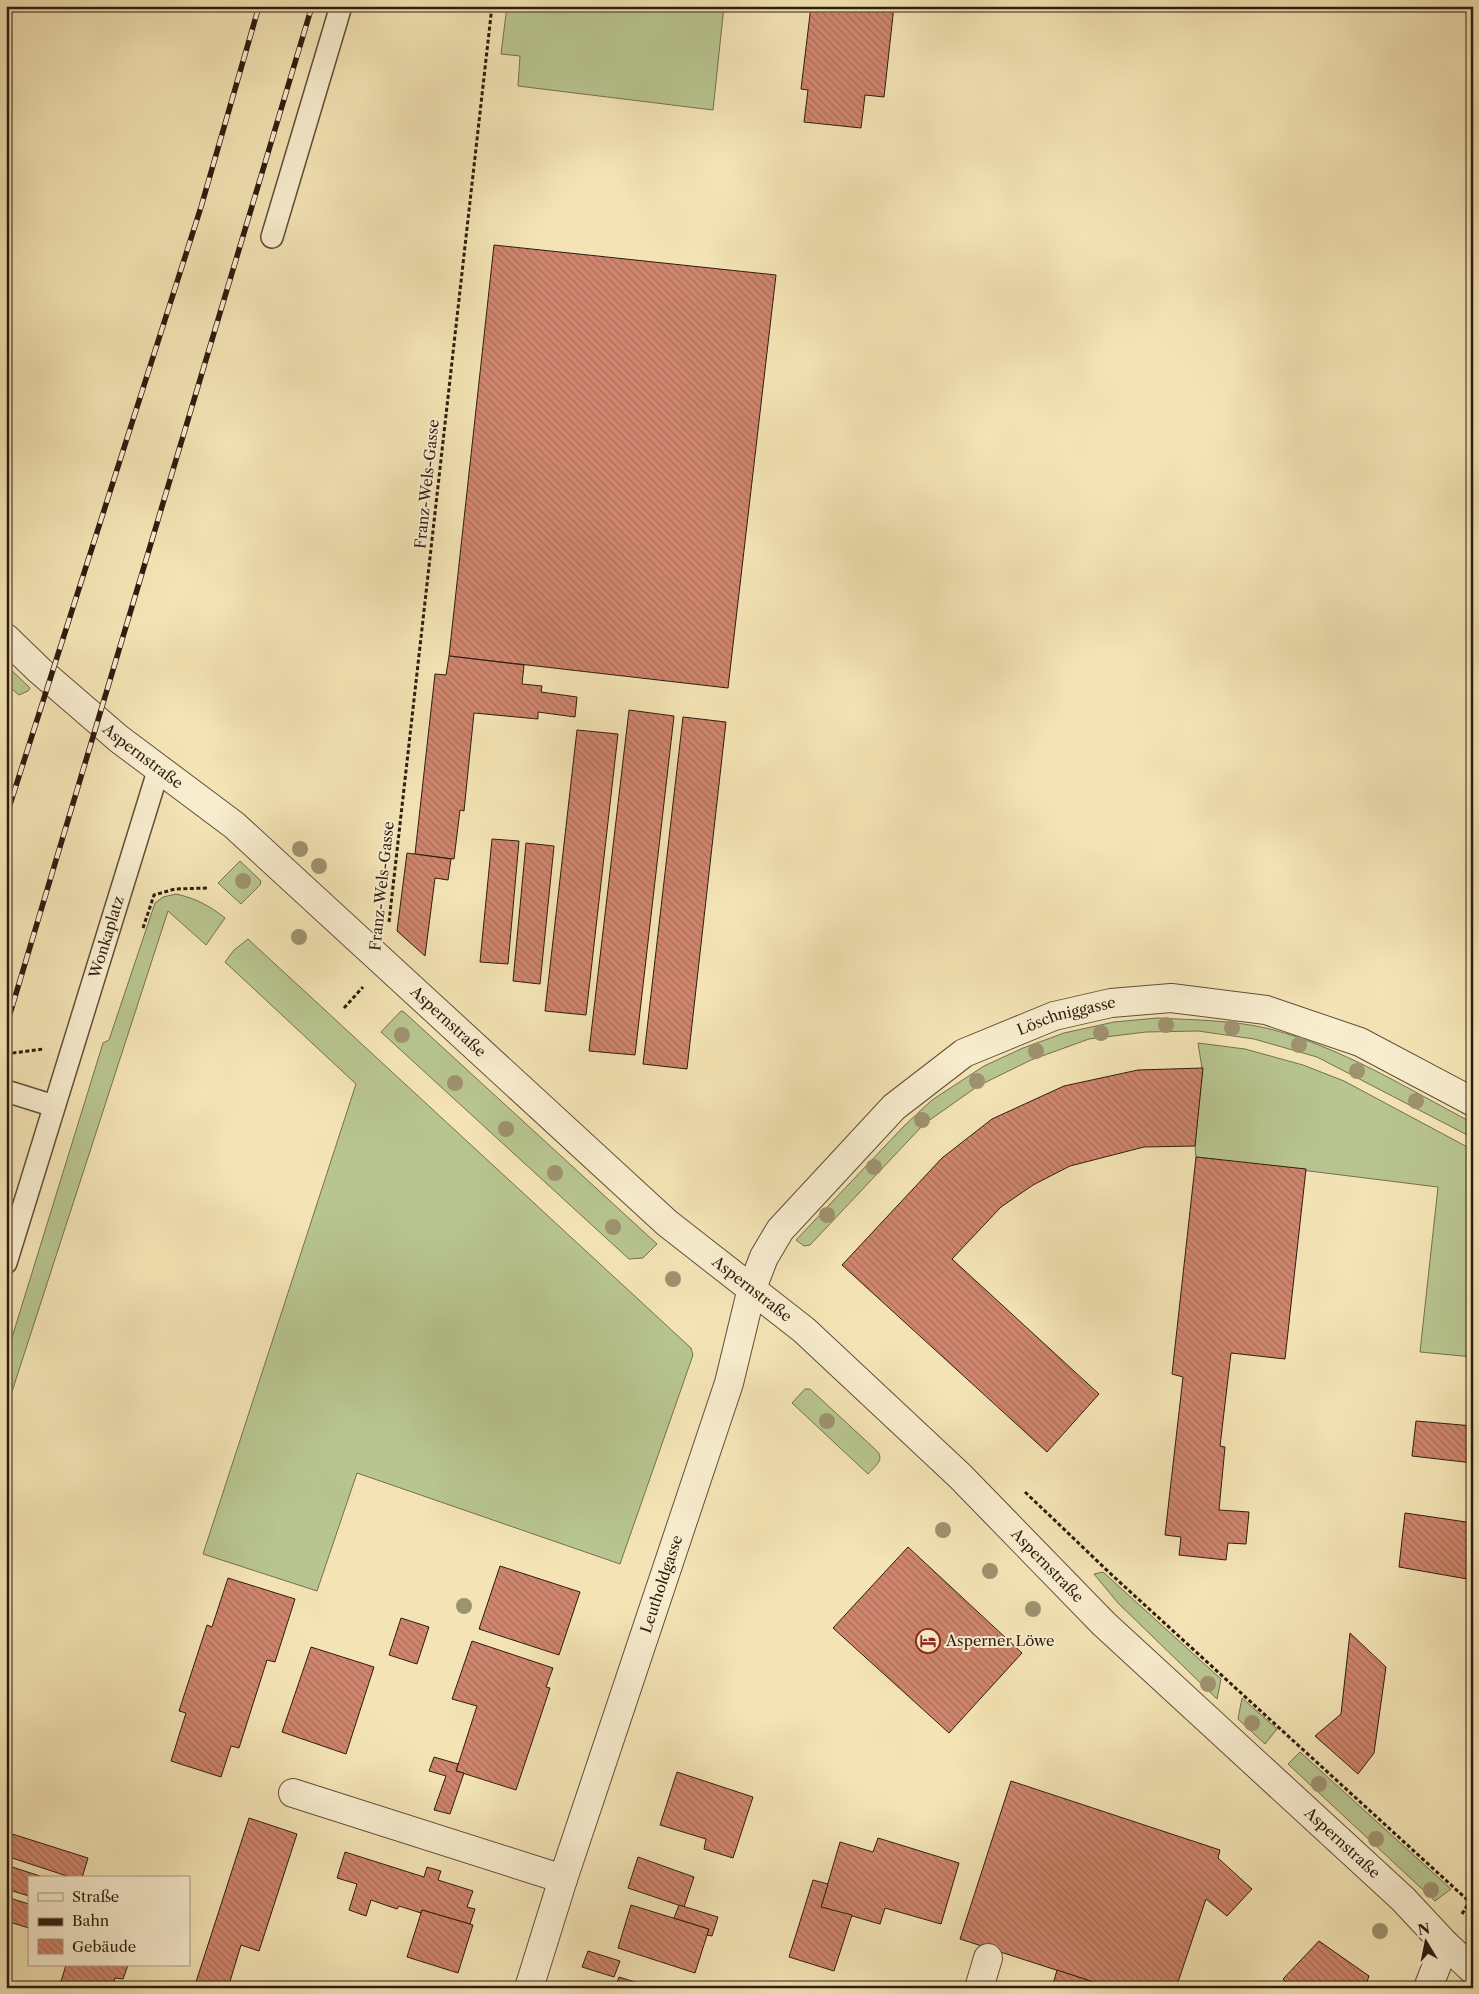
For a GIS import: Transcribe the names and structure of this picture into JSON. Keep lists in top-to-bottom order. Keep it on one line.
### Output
{"streets":{"street":["Aspernstraße","Löschniggasse","Leutholdgasse"],"lane":["Wonkaplatz"],"path":["Franz-Wels-Gasse"]},"crossings":[["Franz-Wels-Gasse","Aspernstraße"],["Aspernstraße","Wonkaplatz"],["Aspernstraße","Löschniggasse"],["Aspernstraße","Leutholdgasse"],["Löschniggasse","Leutholdgasse"]],"places":{"hotel":["Asperner Löwe"]},"legend":["Straße","Bahn","Gebäude"],"north":"top"}
